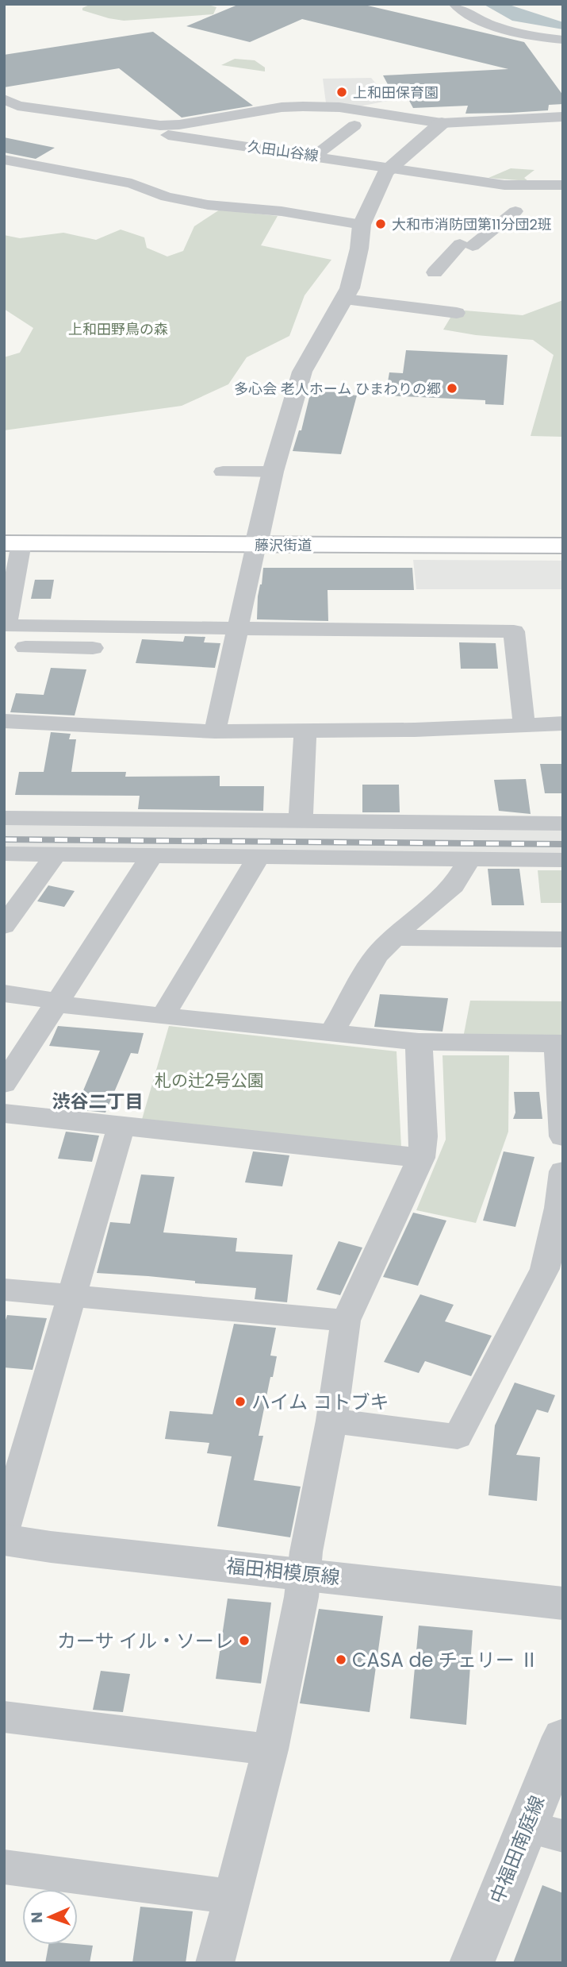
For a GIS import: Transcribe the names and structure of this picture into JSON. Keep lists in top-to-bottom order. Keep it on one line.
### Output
{"streets":{"highway":["藤沢街道"],"street":["久田山谷線","福田相模原線","中福田南庭線"]},"districts":["渋谷二丁目"],"parks":["上和田野鳥の森","札の辻2号公園"],"places":["上和田保育園","大和市消防団第11分団2班","多心会 老人ホーム ひまわりの郷","ハイム コトブキ","カーサ イル・ソーレ","CASA de チェリー Ⅱ"],"north":"left"}
